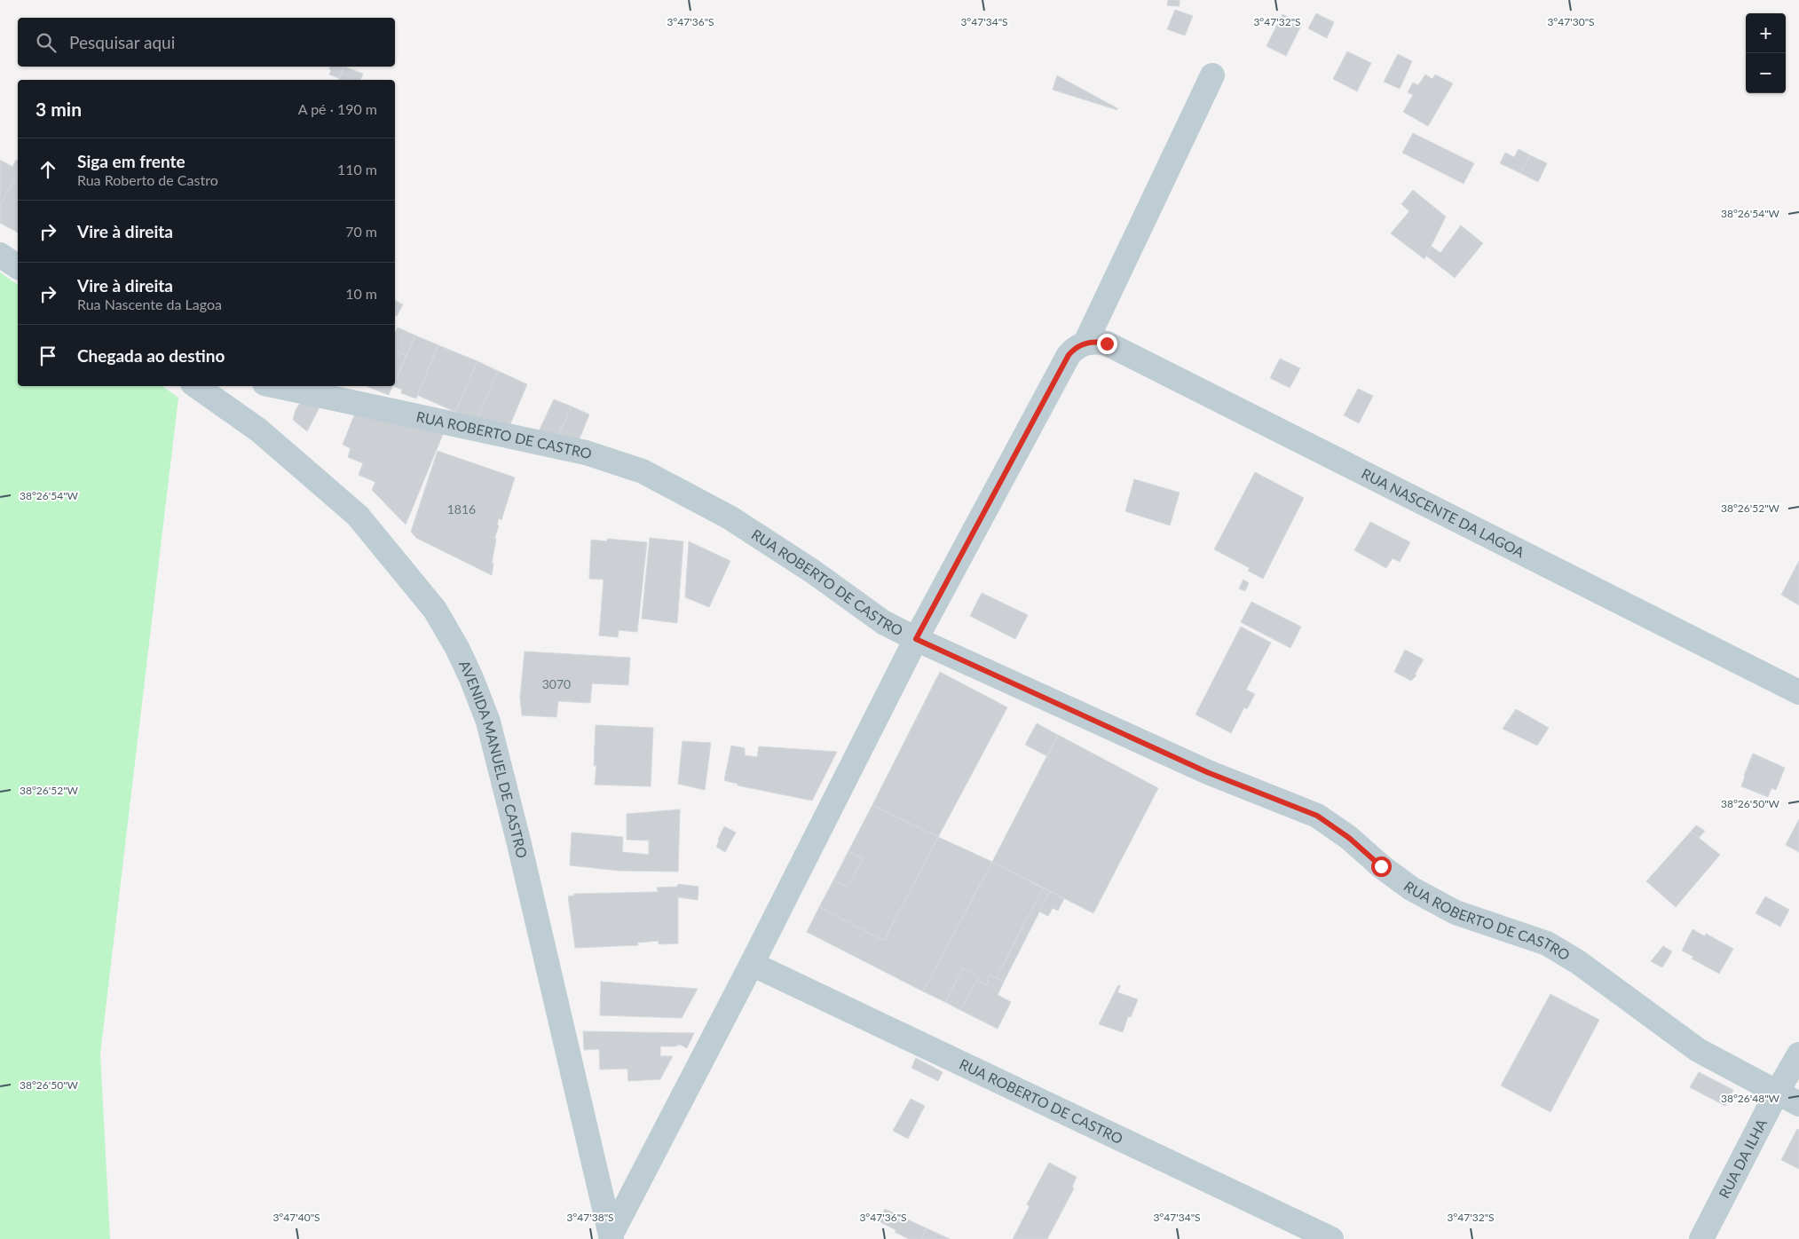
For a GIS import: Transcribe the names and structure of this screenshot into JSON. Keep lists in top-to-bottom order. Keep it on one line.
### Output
{"streets":{"street":["RUA ROBERTO DE CASTRO","RUA NASCENTE DA LAGOA","AVENIDA MANUEL DE CASTRO","RUA DA ILHA"]},"crossings":[["RUA ROBERTO DE CASTRO","RUA DA ILHA"]],"house_numbers":["1816","3070"],"page":{"map_buttons":["+","−"],"search":"Pesquisar aqui","heading":["3 min","A pé · 190 m"],"list":[["Siga em frente","Rua Roberto de Castro","110 m"],["Vire à direita","70 m"],["Vire à direita","Rua Nascente da Lagoa","10 m"],"Chegada ao destino"]},"coordinates":["3°47'36\"S","3°47'34\"S","3°47'32\"S","3°47'30\"S","38°26'54\"W","38°26'52\"W","38°26'50\"W","38°26'48\"W","3°47'40\"S","3°47'38\"S"]}
